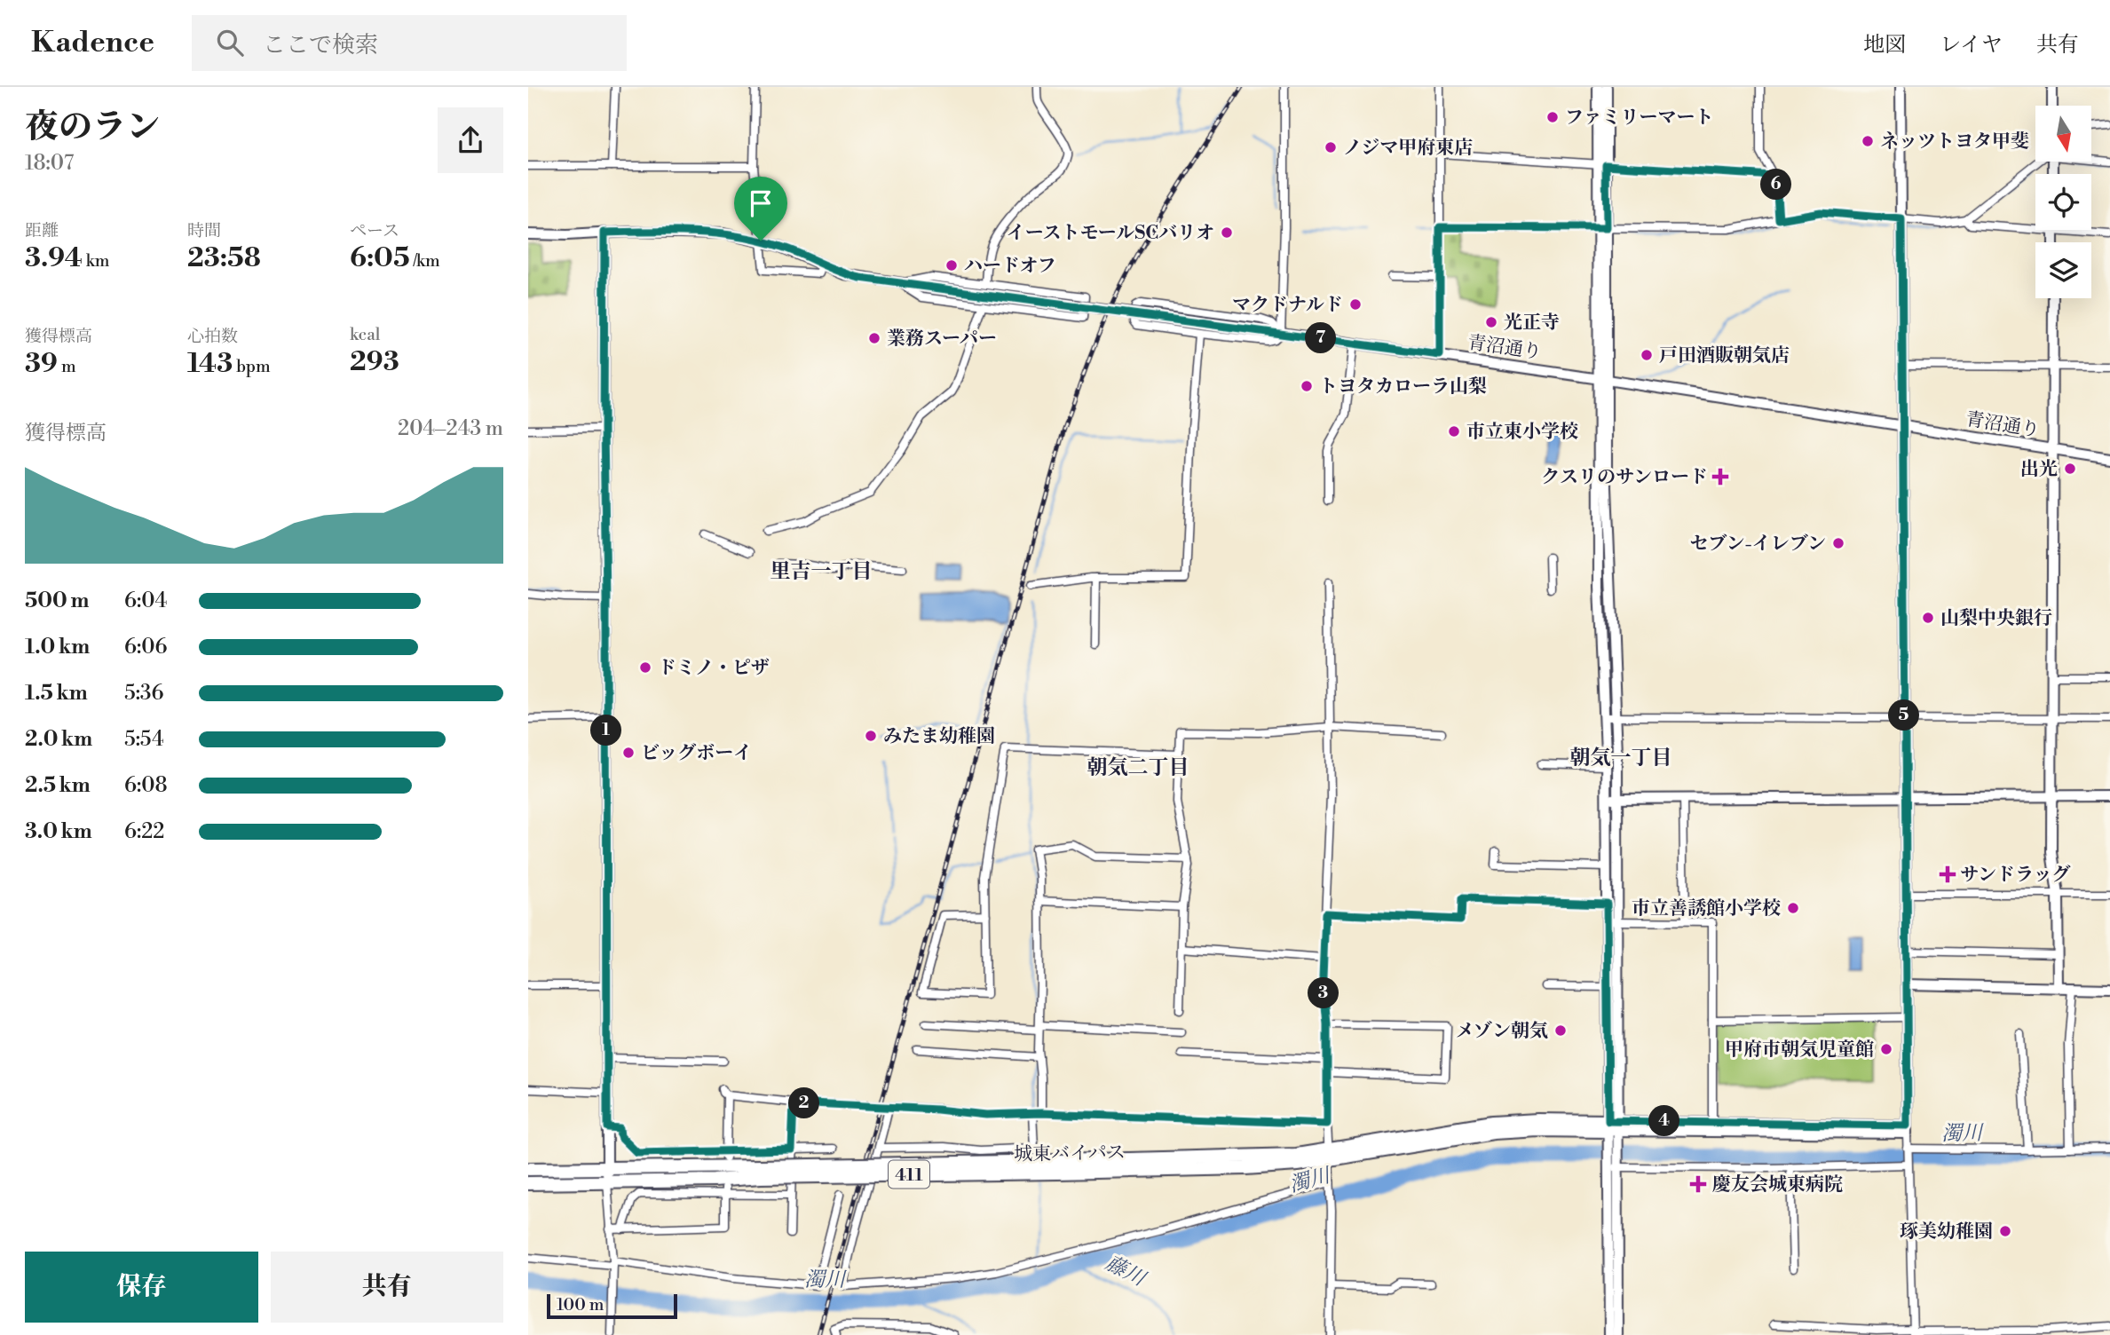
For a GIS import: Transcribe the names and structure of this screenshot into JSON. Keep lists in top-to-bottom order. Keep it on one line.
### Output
{"streets":{"highway":["城東バイパス","411"],"street":["青沼通り"]},"districts":["里吉一丁目","朝気一丁目","朝気二丁目"],"water":["濁川","藤川"],"places":{"other":["ファミリーマート","ネッツトヨタ甲斐","ノジマ甲府東店","イーストモールSCバリオ","ハードオフ","マクドナルド","光正寺","業務スーパー","戸田酒販朝気店","トヨタカローラ山梨","市立東小学校","出光","セブン-イレブン","山梨中央銀行","ドミノ・ピザ","みたま幼稚園","ビッグボーイ","市立善誘館小学校","メゾン朝気","甲府市朝気児童館","琢美幼稚園"],"health":["クスリのサンロード","サンドラッグ","慶友会城東病院"]},"scale_bar":"100 m","north":"bottom","page":{"header":"Kadence","search":"ここで検索","nav":["地図","レイヤ","共有"],"heading":["夜のラン","18:07"],"pins":["6","7","5","1","3","2","4"],"stats":[["距離","3.94 km"],["時間","23:58"],["ペース","6:05 /km"],["獲得標高","39 m"],["心拍数","143 bpm"],["kcal","293"]],"chart":["獲得標高","204–243 m"],"list":[{"name":"500 m","note":"6:04"},{"name":"1.0 km","note":"6:06"},{"name":"1.5 km","note":"5:36"},{"name":"2.0 km","note":"5:54"},{"name":"2.5 km","note":"6:08"},{"name":"3.0 km","note":"6:22"}],"buttons":["保存","共有"],"scale":"100 m"}}
